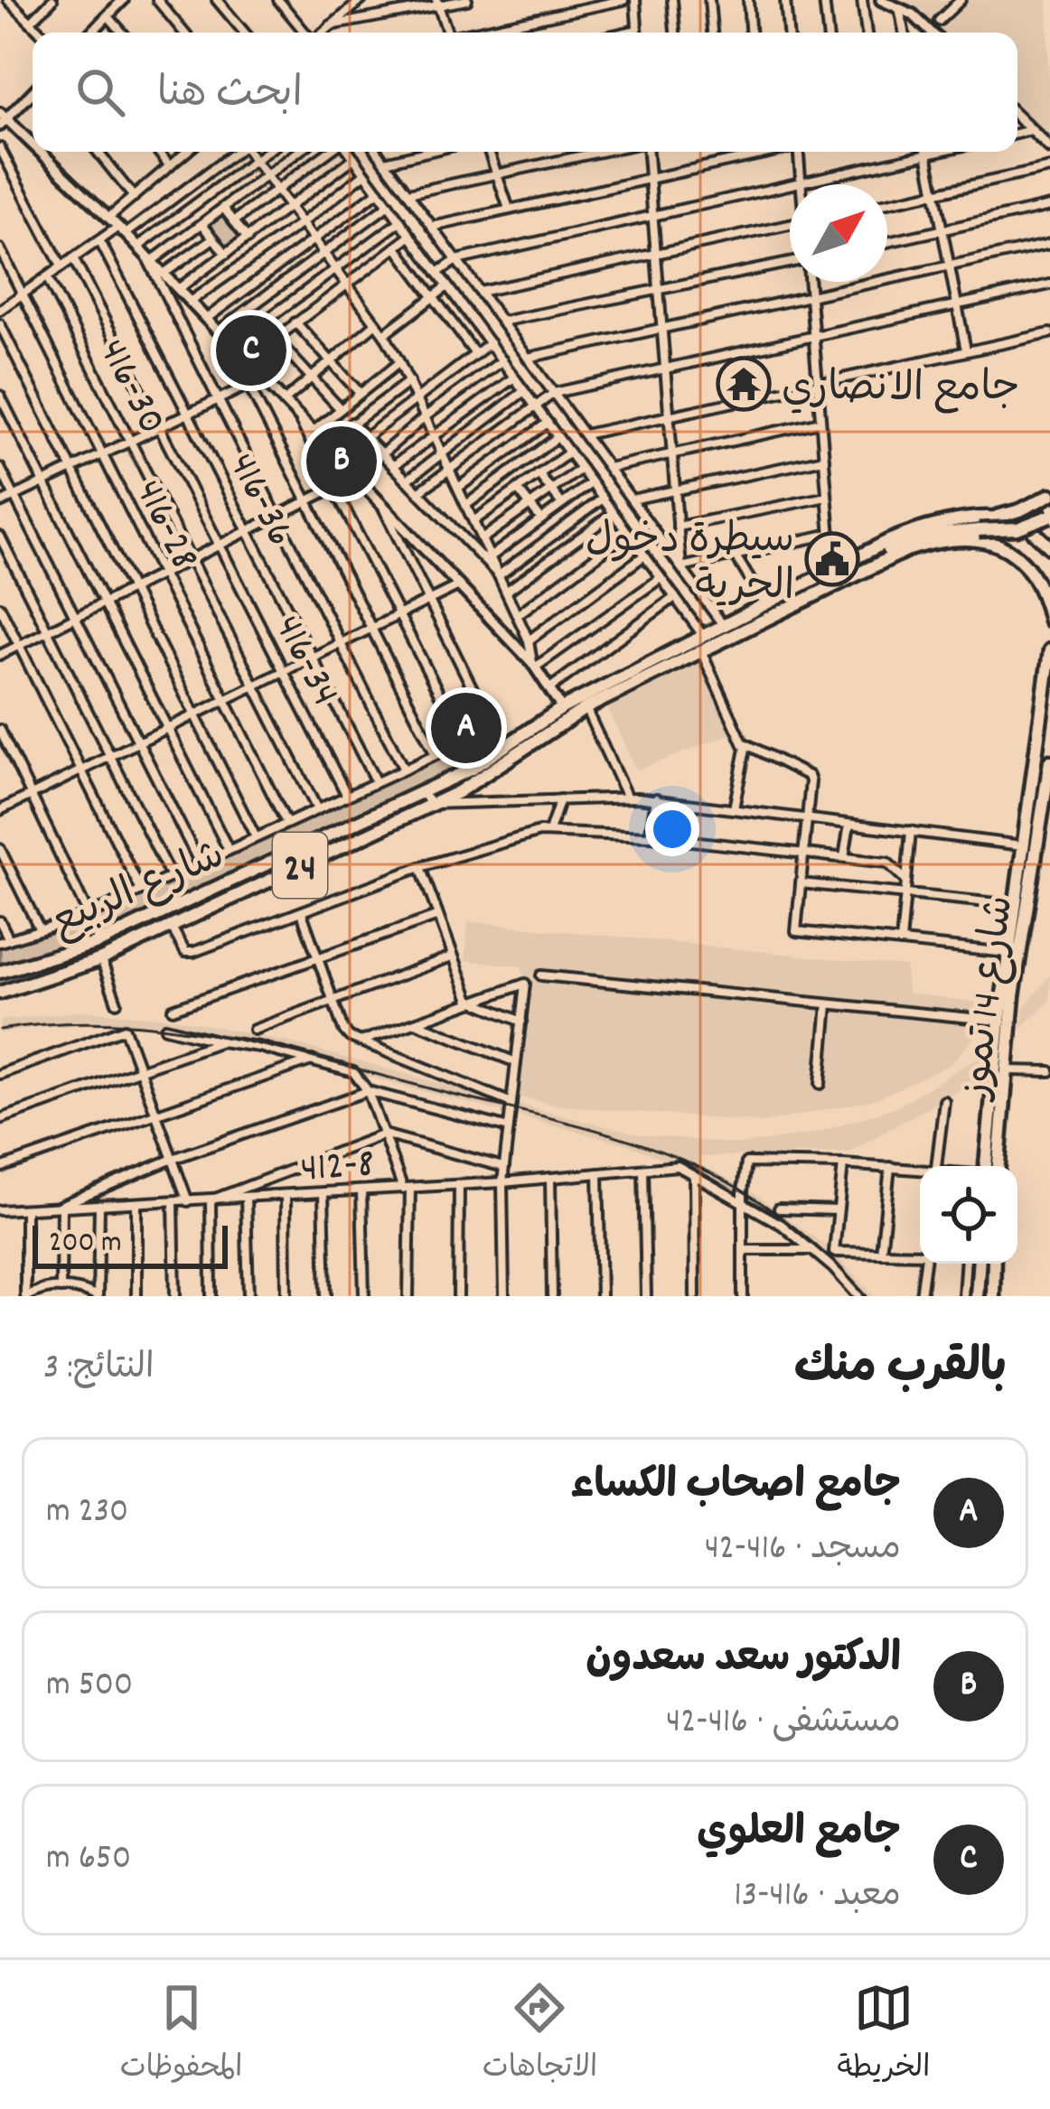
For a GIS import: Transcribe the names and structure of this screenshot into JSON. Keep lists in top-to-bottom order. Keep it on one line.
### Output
{"streets":{"main road":["24","شارع الربيع","شارع 14 تموز"],"street":["416-30","416-36","416-28","416-34","412-8"]},"places":{"temple":["جامع الانصاري"],"public building":["سيطرة دخول الحرية"]},"scale_bar":"200 m","north":"top right","page":{"search":"ابحث هنا","pins":["C","B","A"],"scale":"200 m","heading":["بالقرب منك","النتائج: 3"],"list":[{"mark":"A","name":"جامع اصحاب الکساء","note":"مسجد · 416-42","value":"230 m"},{"mark":"B","name":"الدكتور سعد سعدون","note":"مستشفى · 416-42","value":"500 m"},{"mark":"C","name":"جامع العلوي","note":"معبد · 416-13","value":"650 m"}],"nav":["الخريطة","الاتجاهات","المحفوظات"]}}
